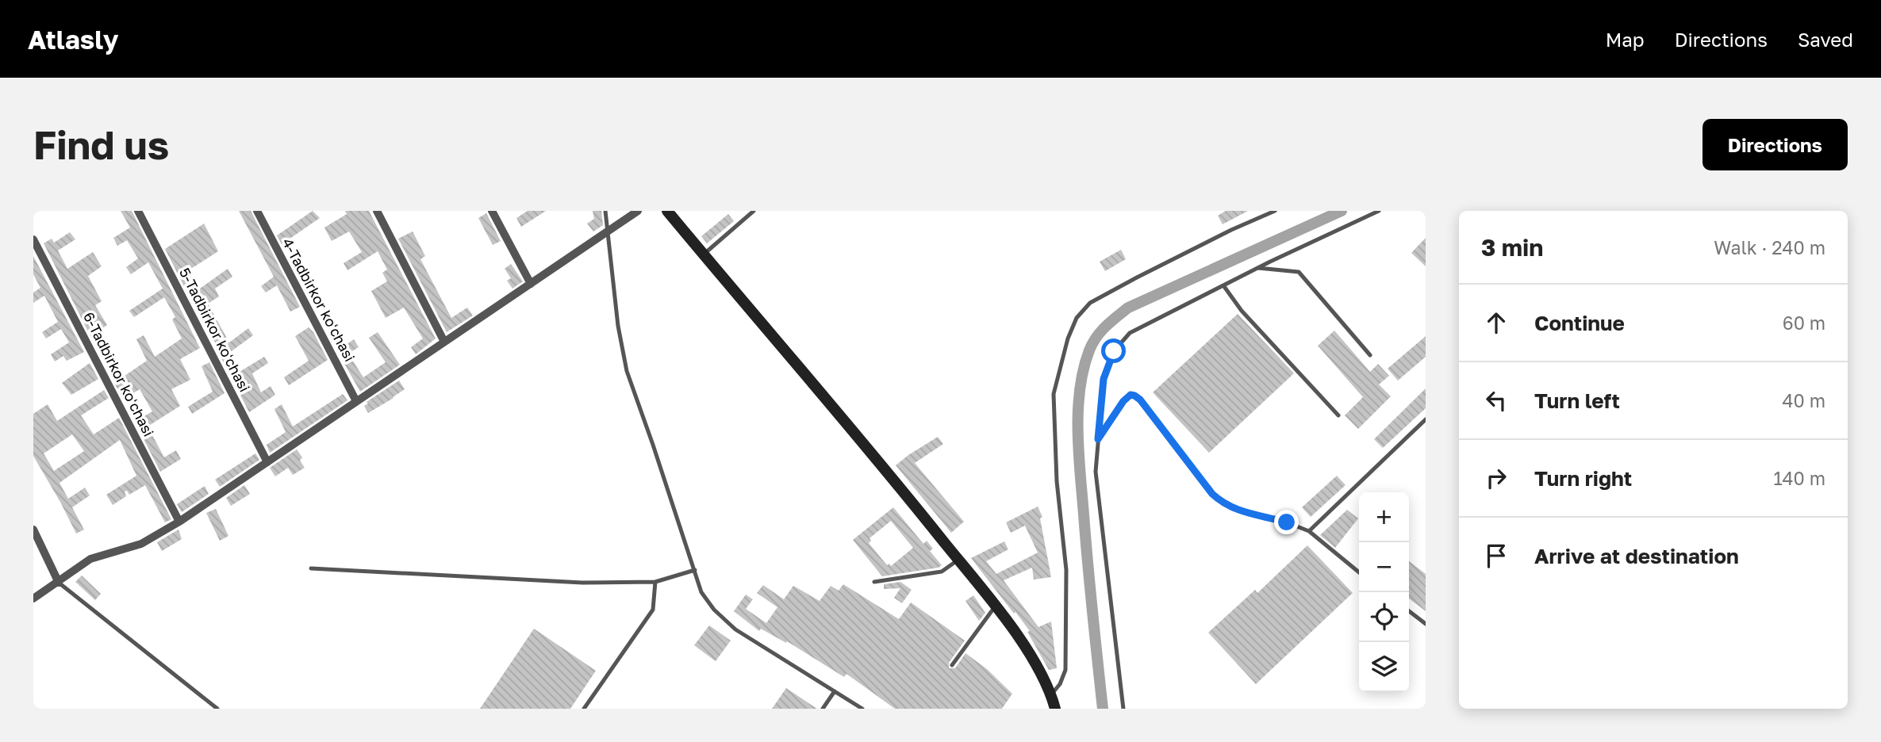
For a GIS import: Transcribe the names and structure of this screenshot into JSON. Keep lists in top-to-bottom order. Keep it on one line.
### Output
{"streets":{"street":["4-Tadbirkor koʻchasi","5-Tadbirkor koʻchasi","6-Tadbirkor koʻchasi"]},"page":{"header":"Atlasly","nav":["Map","Directions","Saved"],"buttons":"Directions","title":"Find us","heading":["3 min","Walk · 240 m"],"list":[["Continue","60 m"],["Turn left","40 m"],["Turn right","140 m"],"Arrive at destination"],"map_buttons":["+","−"]}}
